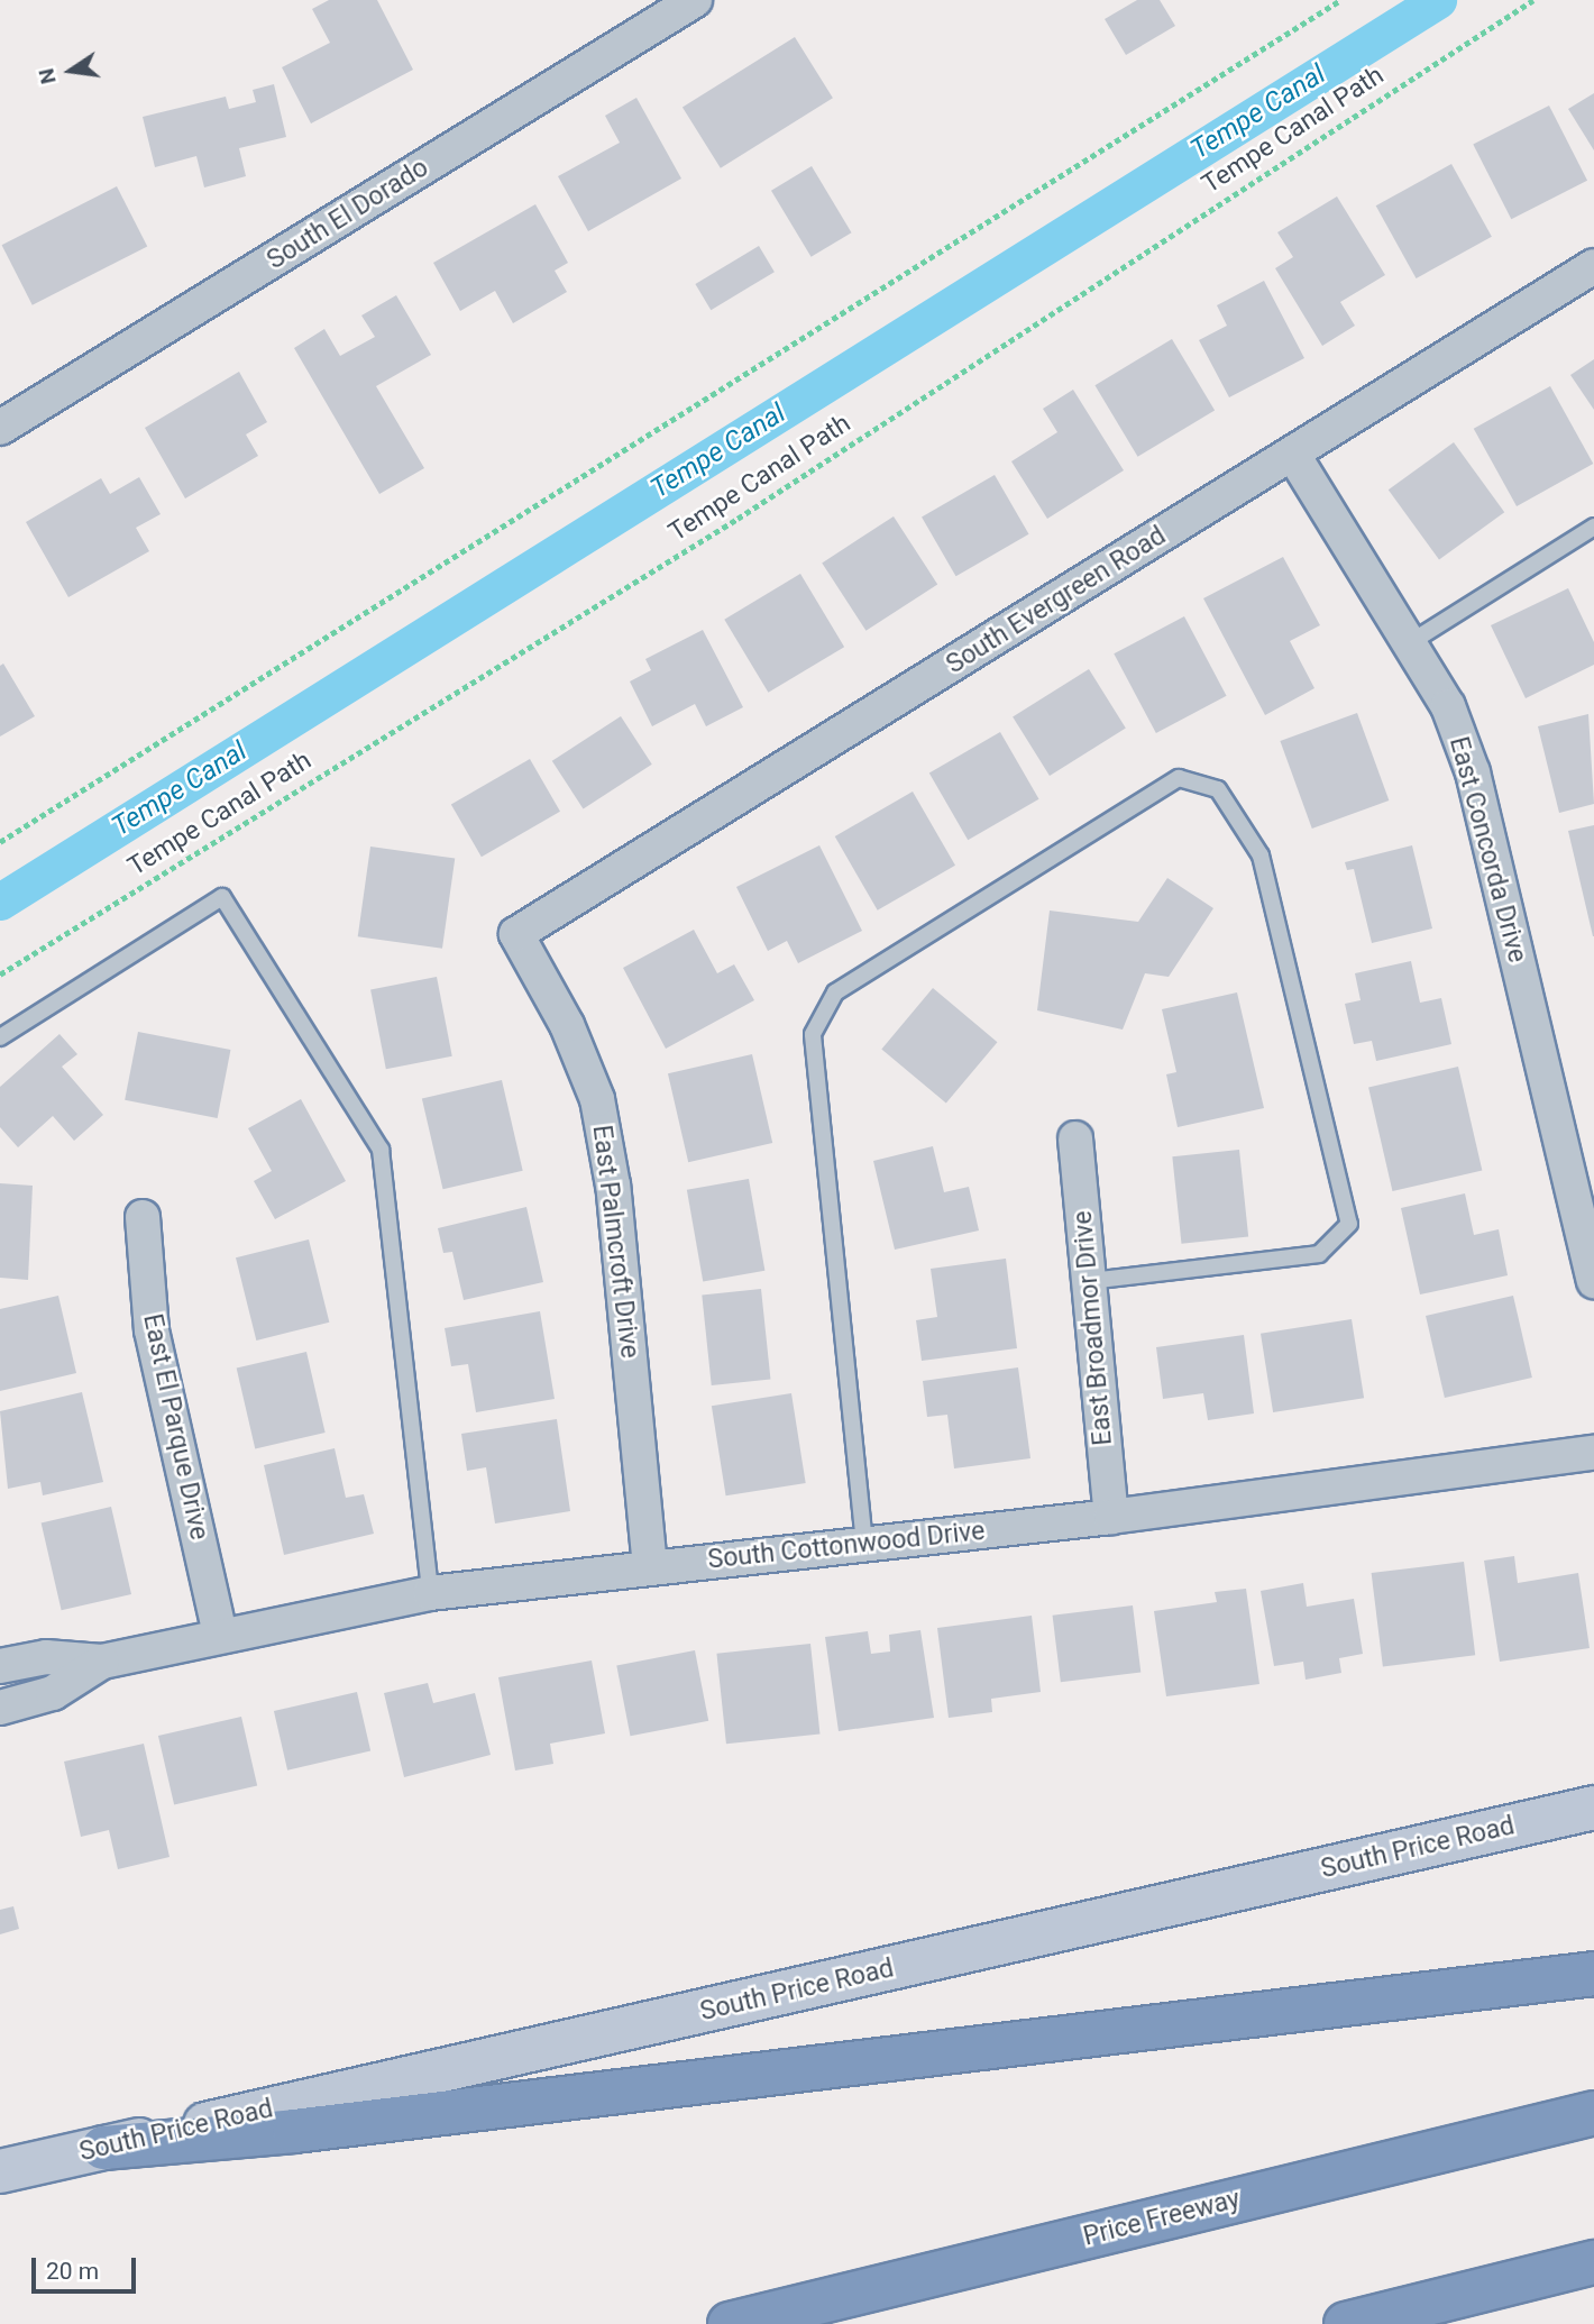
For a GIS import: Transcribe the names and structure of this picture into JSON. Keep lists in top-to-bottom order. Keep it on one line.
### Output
{"streets":{"highway":["Price Freeway"],"main road":["South Price Road"],"street":["South El Dorado","South Evergreen Road","East Concorda Drive","East Palmcroft Drive","East Broadmor Drive","East El Parque Drive","South Cottonwood Drive"],"path":["Tempe Canal Path"]},"crossings":[["South Evergreen Road","East Concorda Drive"],["South Evergreen Road","East Palmcroft Drive"],["East Palmcroft Drive","South Cottonwood Drive"],["East Broadmor Drive","South Cottonwood Drive"],["East El Parque Drive","South Cottonwood Drive"]],"water":["Tempe Canal"],"scale_bar":"20 m","north":"left"}
